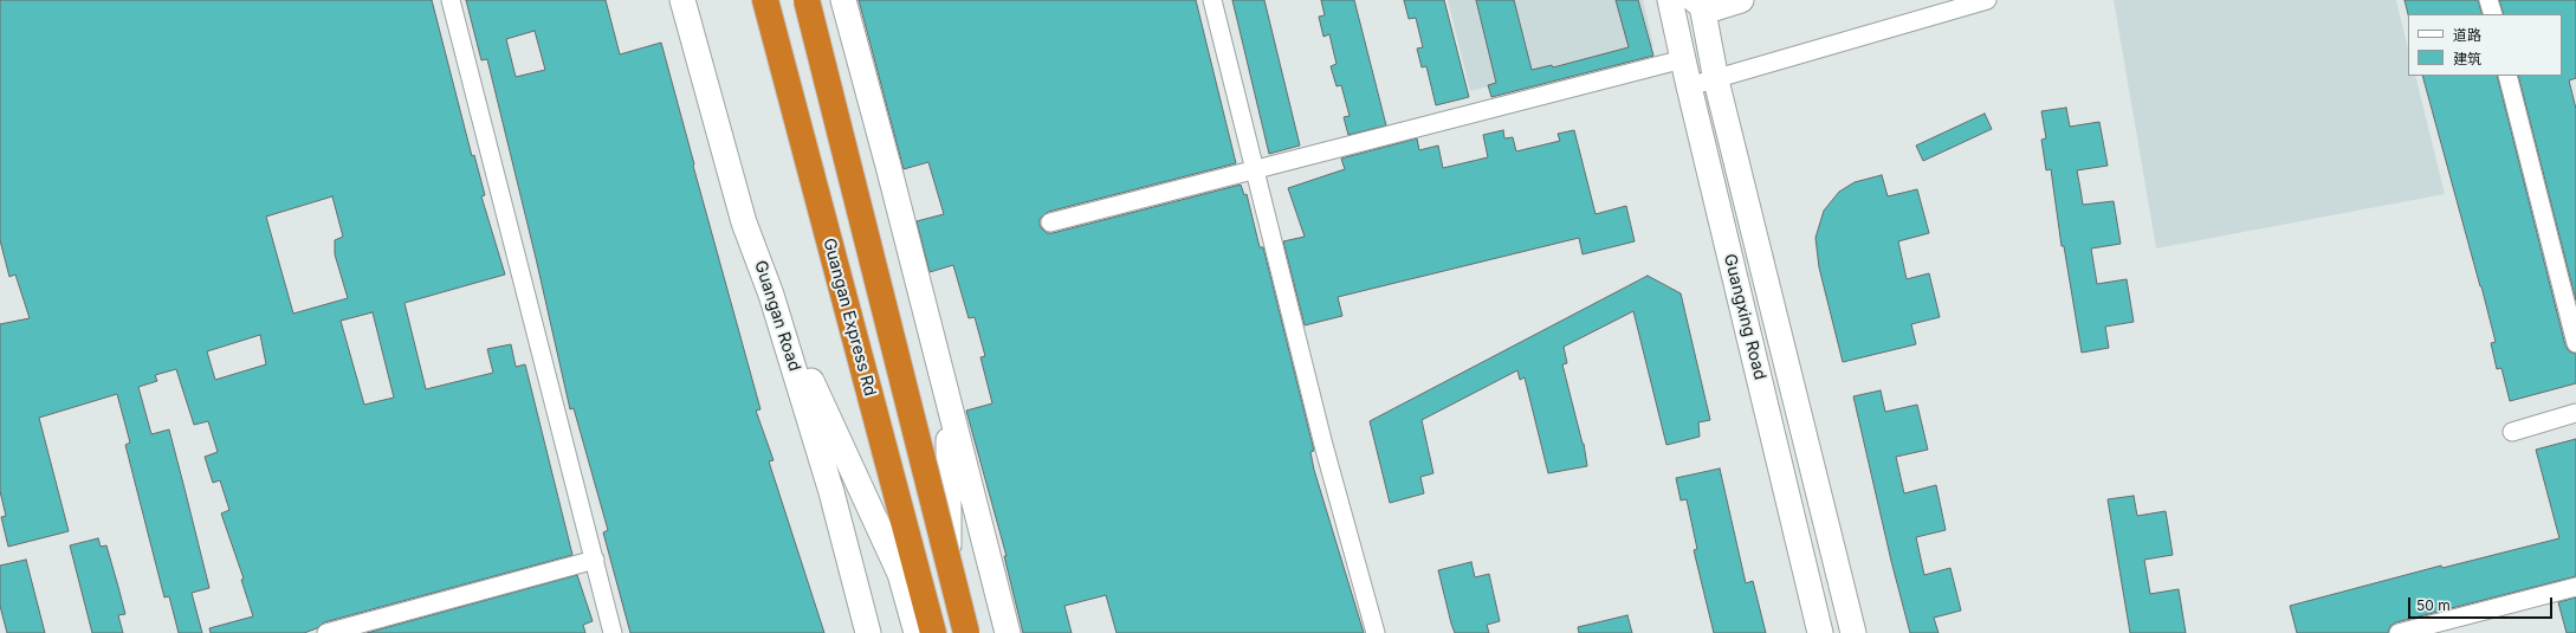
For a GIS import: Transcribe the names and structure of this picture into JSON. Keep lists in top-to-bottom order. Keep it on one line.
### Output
{"streets":{"highway":["Guangan Express Rd"],"main road":["Guangan Road","Guangxing Road"]},"legend":["道路","建筑"],"scale_bar":"50 m"}
